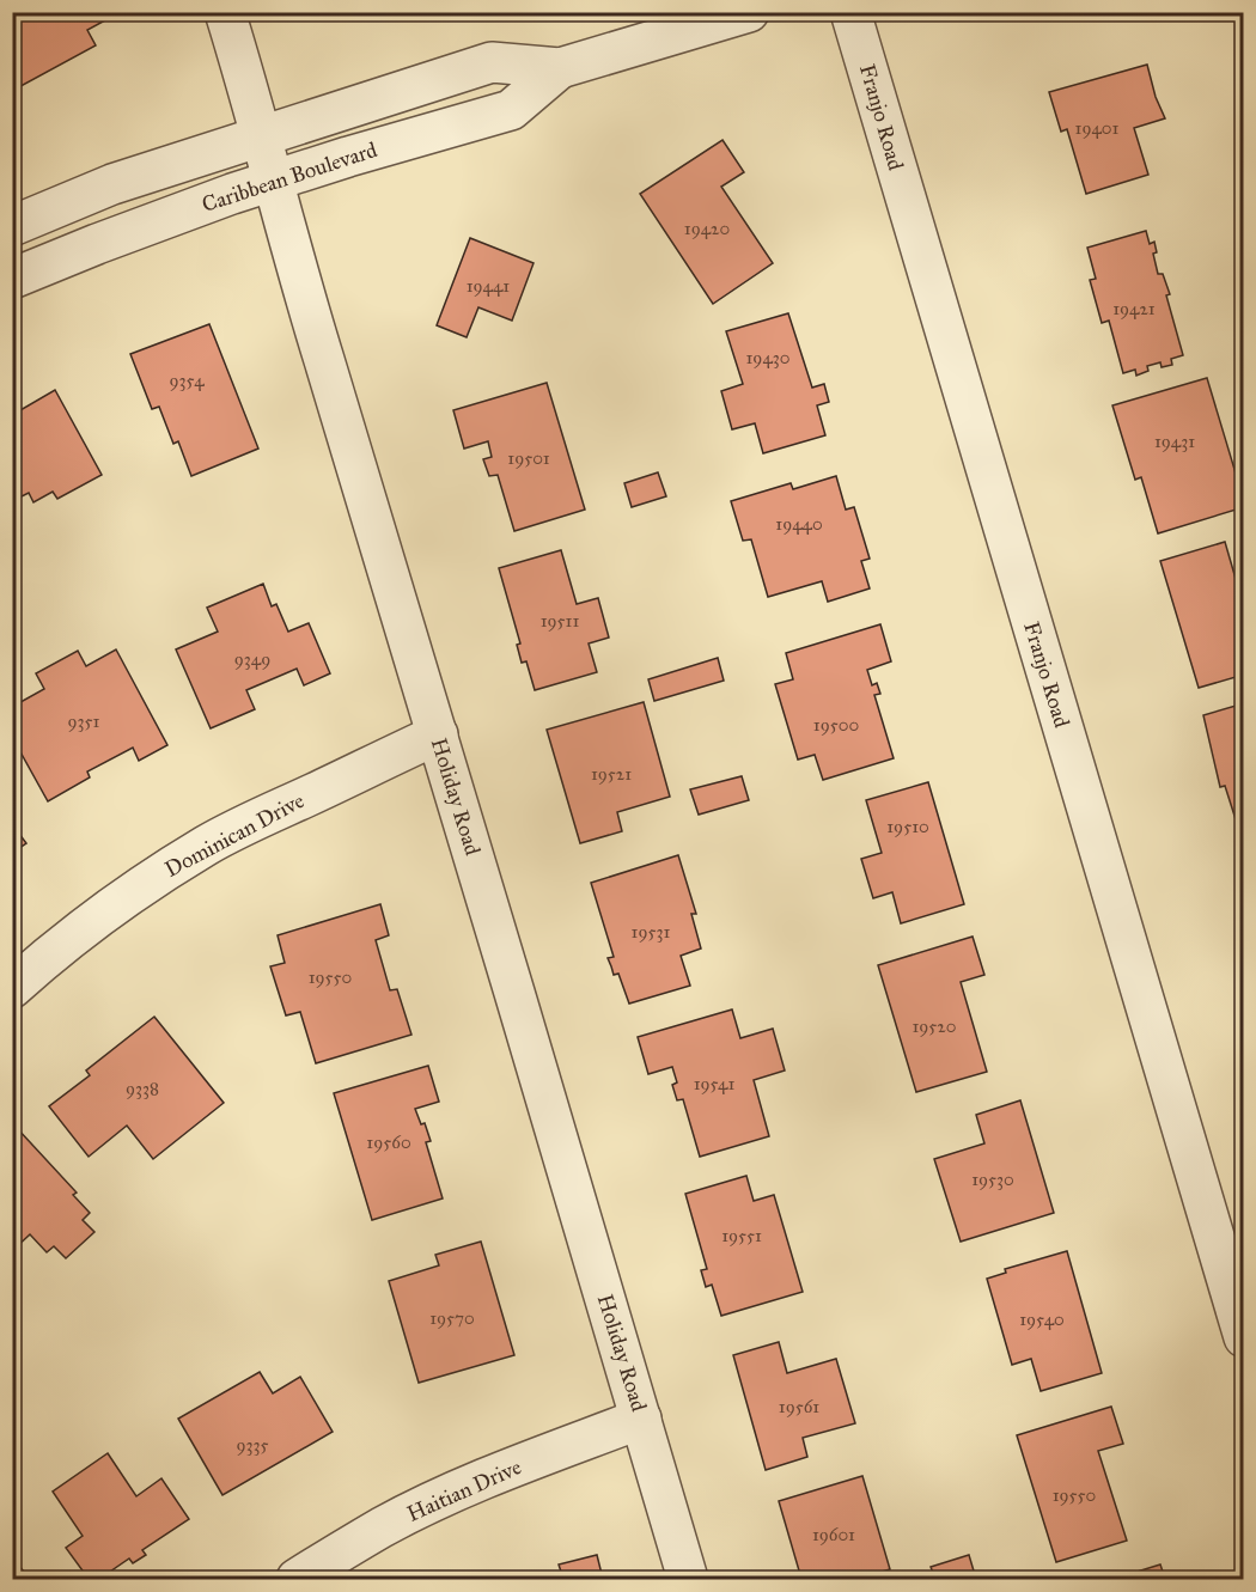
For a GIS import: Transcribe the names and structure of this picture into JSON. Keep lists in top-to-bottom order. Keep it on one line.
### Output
{"streets":{"street":["Franjo Road","Caribbean Boulevard","Holiday Road","Dominican Drive","Haitian Drive"]},"crossings":[["Caribbean Boulevard","Holiday Road"],["Holiday Road","Dominican Drive"],["Holiday Road","Haitian Drive"]],"house_numbers":["19401","19420","19441","19421","19430","9354","19431","19501","19440","19511","9349","9351","19500","19521","19510","19531","19550","19520","19541","9338","19560","19530","19551","19570","19540","19561","9335","19550","19601"]}
